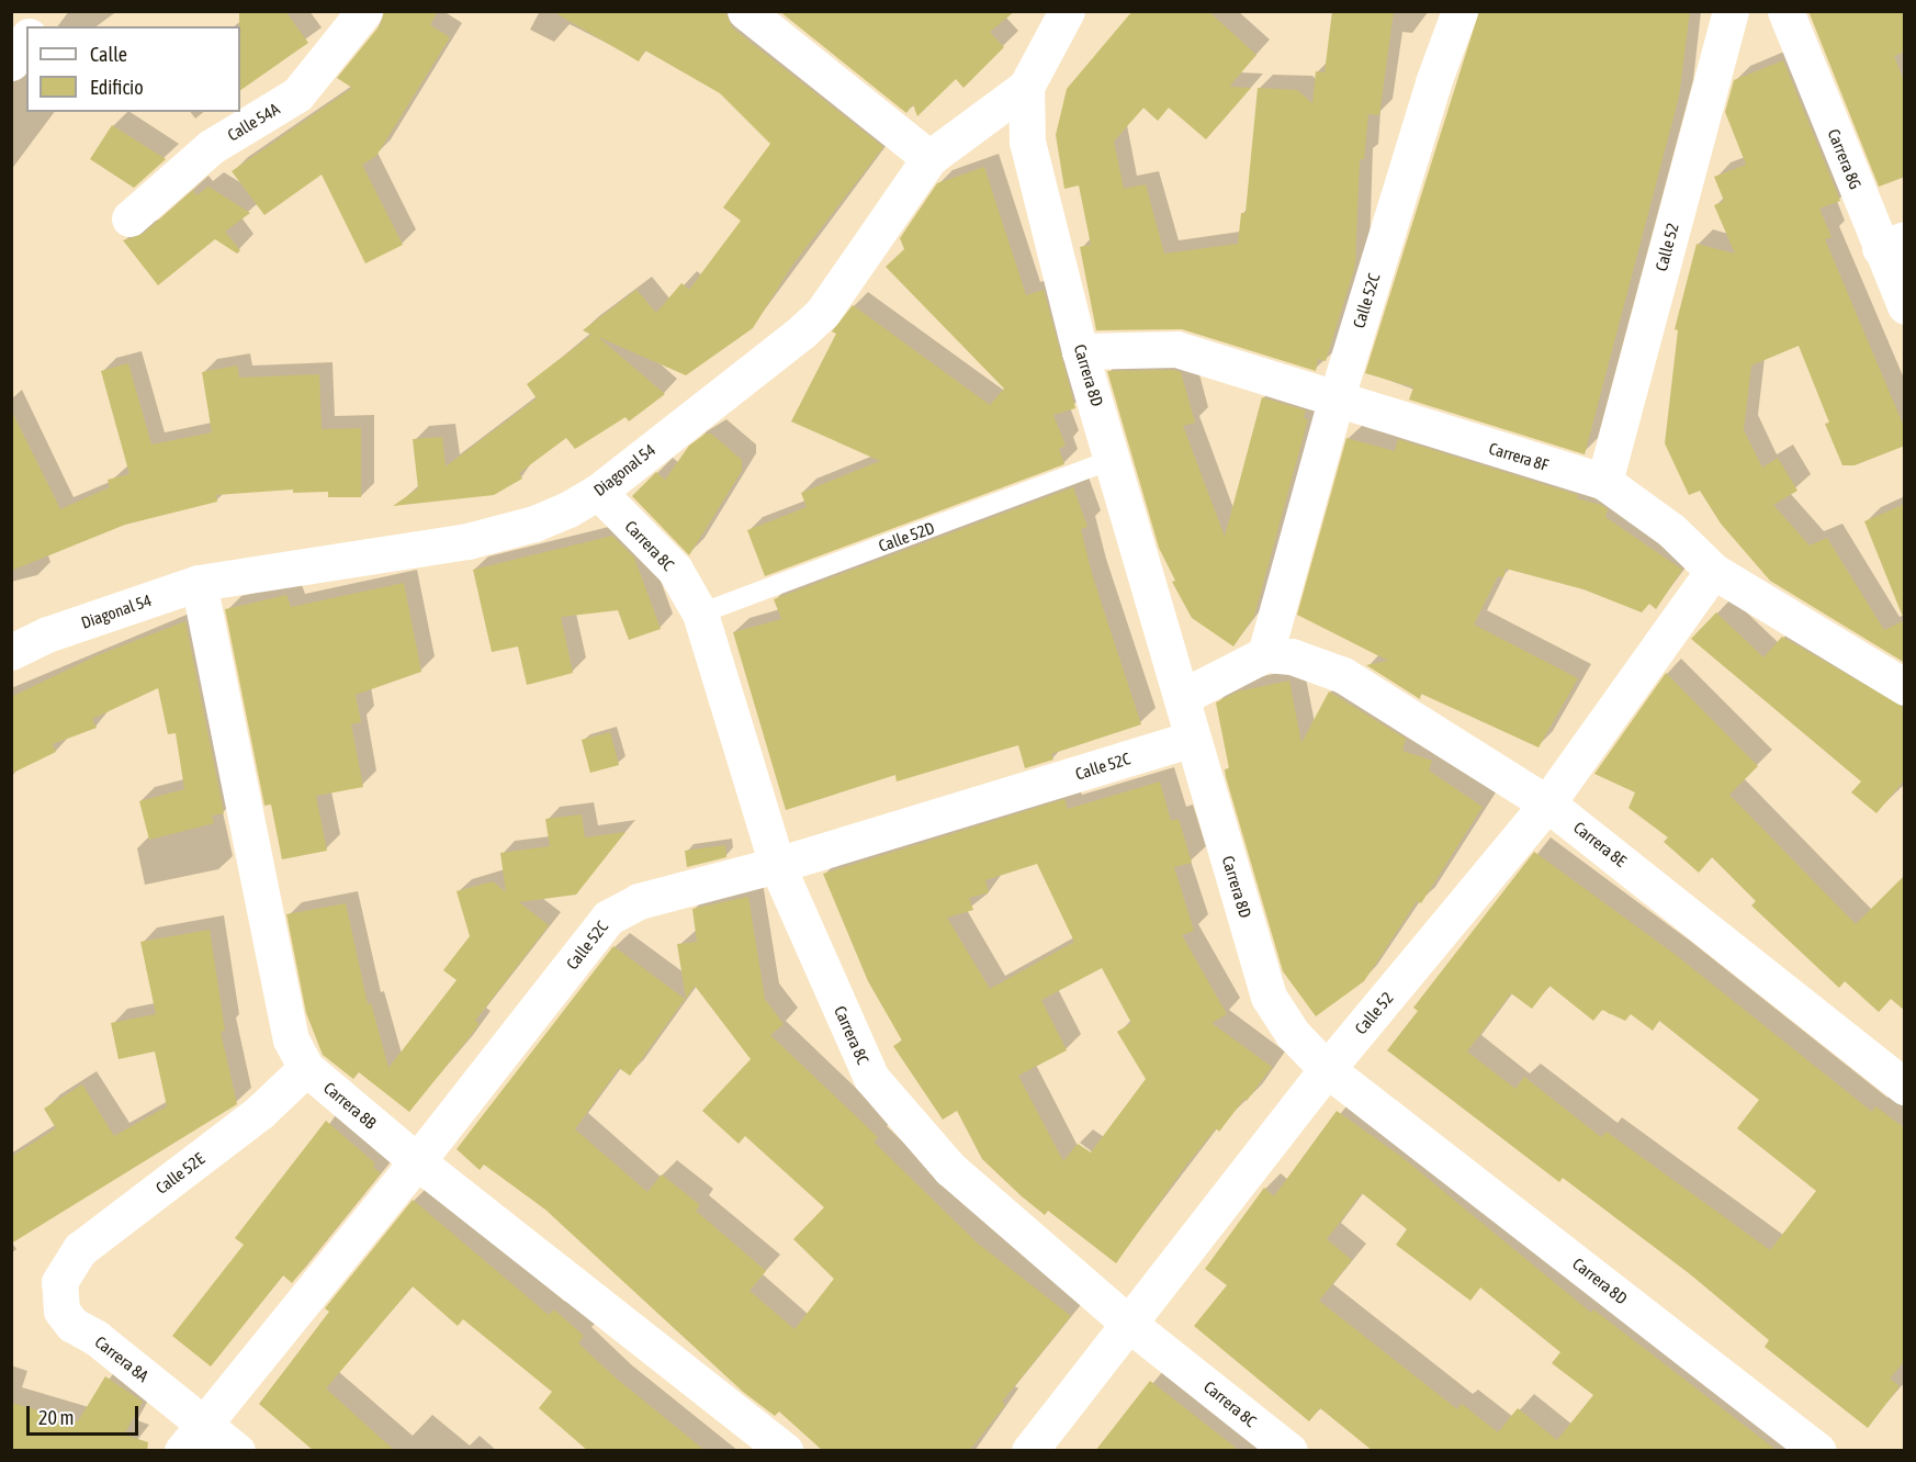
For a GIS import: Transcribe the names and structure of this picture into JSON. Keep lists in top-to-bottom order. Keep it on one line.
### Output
{"streets":{"street":["Calle 54A","Carrera 8G","Calle 52","Calle 52C","Carrera 8D","Carrera 8F","Diagonal 54","Carrera 8C","Carrera 8E","Carrera 8B","Calle 52E","Carrera 8A"],"lane":["Calle 52D"]},"crossings":[["Calle 52","Carrera 8D"],["Calle 52","Carrera 8F"],["Calle 52","Carrera 8C"],["Calle 52","Carrera 8E"],["Calle 52C","Carrera 8D"],["Calle 52C","Carrera 8F"],["Calle 52C","Carrera 8C"],["Calle 52C","Carrera 8E"],["Calle 52C","Carrera 8B"],["Calle 52C","Carrera 8A"],["Carrera 8D","Carrera 8F"],["Carrera 8D","Diagonal 54"],["Carrera 8D","Calle 52D"],["Diagonal 54","Carrera 8C"],["Diagonal 54","Carrera 8B"],["Calle 52D","Carrera 8C"],["Carrera 8B","Calle 52E"],["Calle 52E","Carrera 8A"]],"legend":["Calle","Edificio"],"scale_bar":"20 m"}
